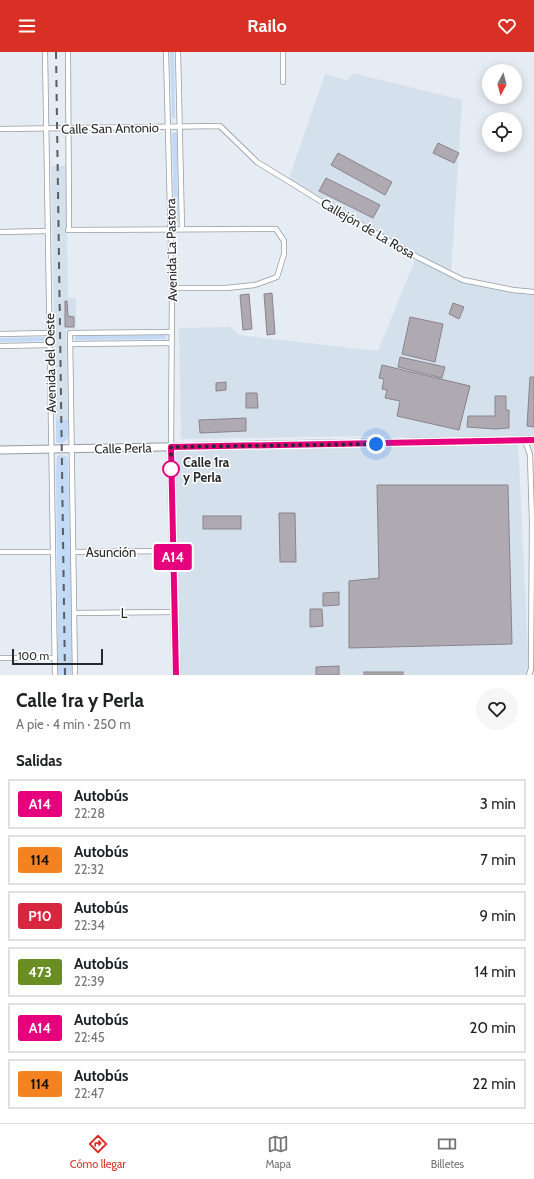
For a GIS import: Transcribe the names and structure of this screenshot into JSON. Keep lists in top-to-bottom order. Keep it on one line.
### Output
{"streets":{"main road":["Calle Perla"],"street":["Calle San Antonio","Callejón de La Rosa","Avenida La Pastora","Avenida del Oeste","Asunción","L"]},"crossings":[["Calle San Antonio","Callejón de La Rosa"],["Calle San Antonio","Avenida La Pastora"],["Calle San Antonio","Avenida del Oeste"],["Avenida La Pastora","Avenida del Oeste"],["Avenida La Pastora","Calle Perla"],["Avenida del Oeste","Calle Perla"],["Avenida del Oeste","Asunción"],["Avenida del Oeste","L"]],"places":["Calle 1ra y Perla"],"lines":["bus line A14"],"scale_bar":"100 m","north":"bottom","page":{"header":"Railo","on_map":"A14","scale":"100 m","heading":[["Calle 1ra y Perla","A pie · 4 min · 250 m"],"Salidas"],"list":[{"mark":"A14","name":"Autobús","note":"22:28","value":"3 min"},{"mark":"114","name":"Autobús","note":"22:32","value":"7 min"},{"mark":"P10","name":"Autobús","note":"22:34","value":"9 min"},{"mark":"473","name":"Autobús","note":"22:39","value":"14 min"},{"mark":"A14","name":"Autobús","note":"22:45","value":"20 min"},{"mark":"114","name":"Autobús","note":"22:47","value":"22 min"}],"tabs":["Cómo llegar","Mapa","Billetes"]}}
